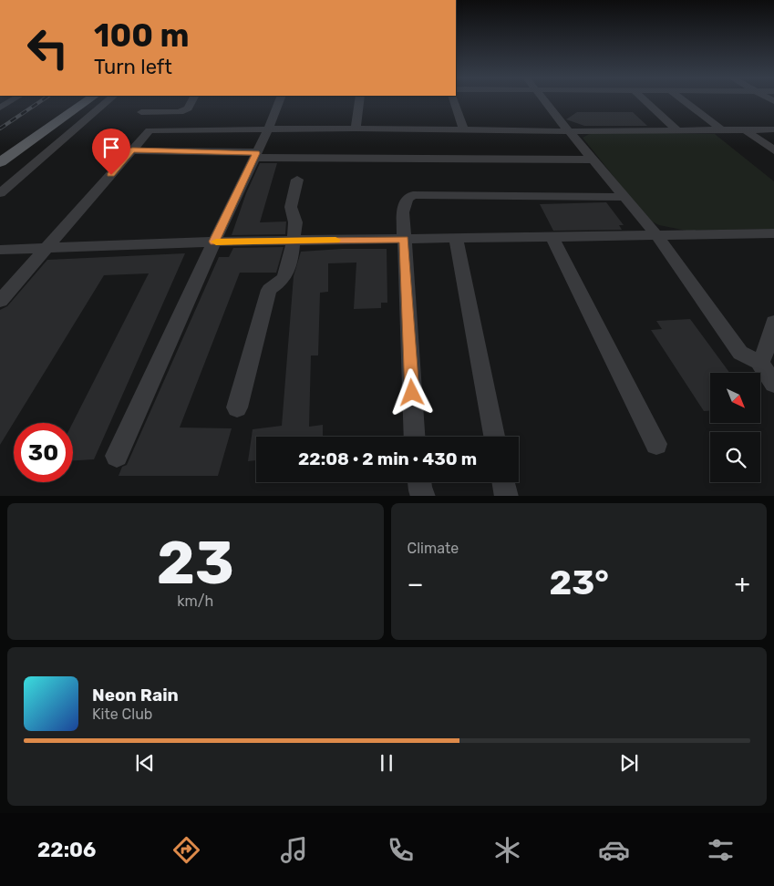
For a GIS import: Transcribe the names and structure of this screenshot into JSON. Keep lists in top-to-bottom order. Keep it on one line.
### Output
{"north":"bottom right","page":{"turn":["100 m","Turn left"],"limit":"30","trip":"22:08 · 2 min · 430 m","tile":[["23","km/h"],"Climate"],"heat":["−","23°","+"],"song":["Neon Rain","Kite Club"],"tabs":"22:06"}}
